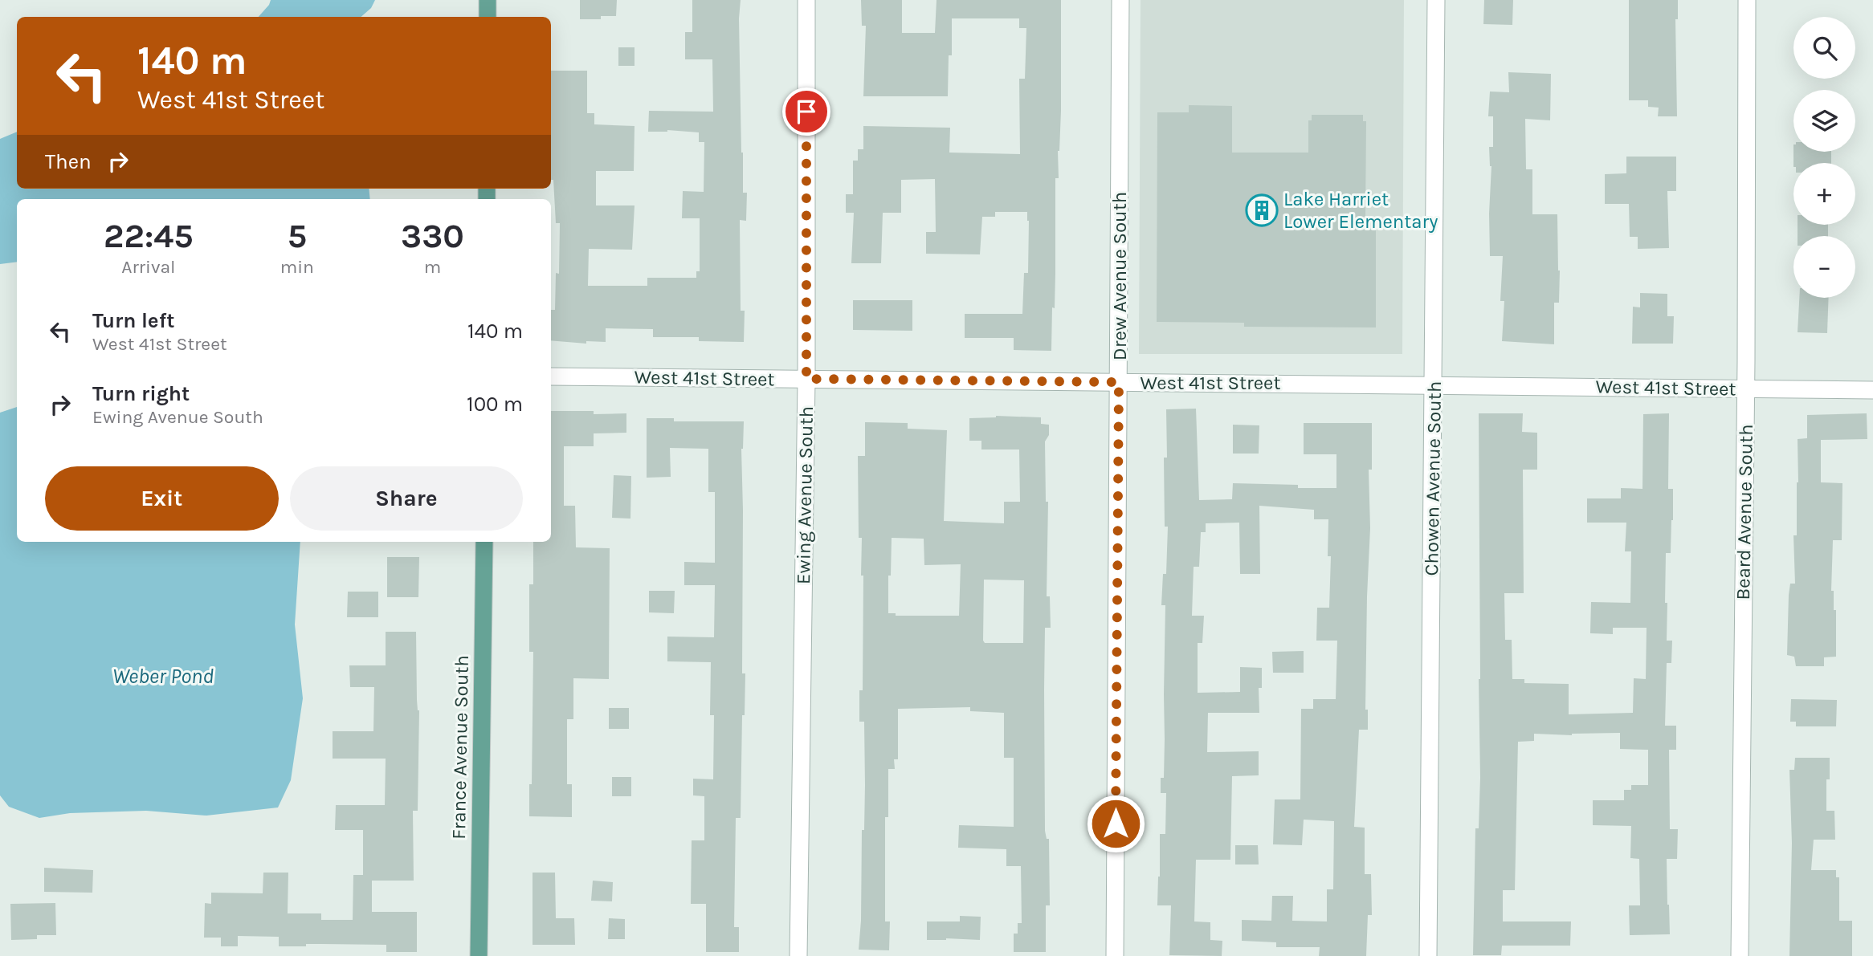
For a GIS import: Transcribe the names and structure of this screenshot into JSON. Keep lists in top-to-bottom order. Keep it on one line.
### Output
{"streets":{"main road":["France Avenue South"],"street":["Drew Avenue South","West 41st Street","Chowen Avenue South","Ewing Avenue South","Beard Avenue South"]},"crossings":[["Drew Avenue South","West 41st Street"],["West 41st Street","Chowen Avenue South"],["West 41st Street","Ewing Avenue South"],["West 41st Street","Beard Avenue South"]],"water":["Weber Pond"],"places":{"building":["Lake Harriet Lower Elementary"]},"page":{"map_buttons":["+","−"],"turn":["140 m","West 41st Street"],"then":"Then","eta":["22:45","Arrival","5","min","330","m"],"list":[{"name":"Turn left","note":"West 41st Street","value":"140 m"},{"name":"Turn right","note":"Ewing Avenue South","value":"100 m"}],"buttons":["Exit","Share"]}}
